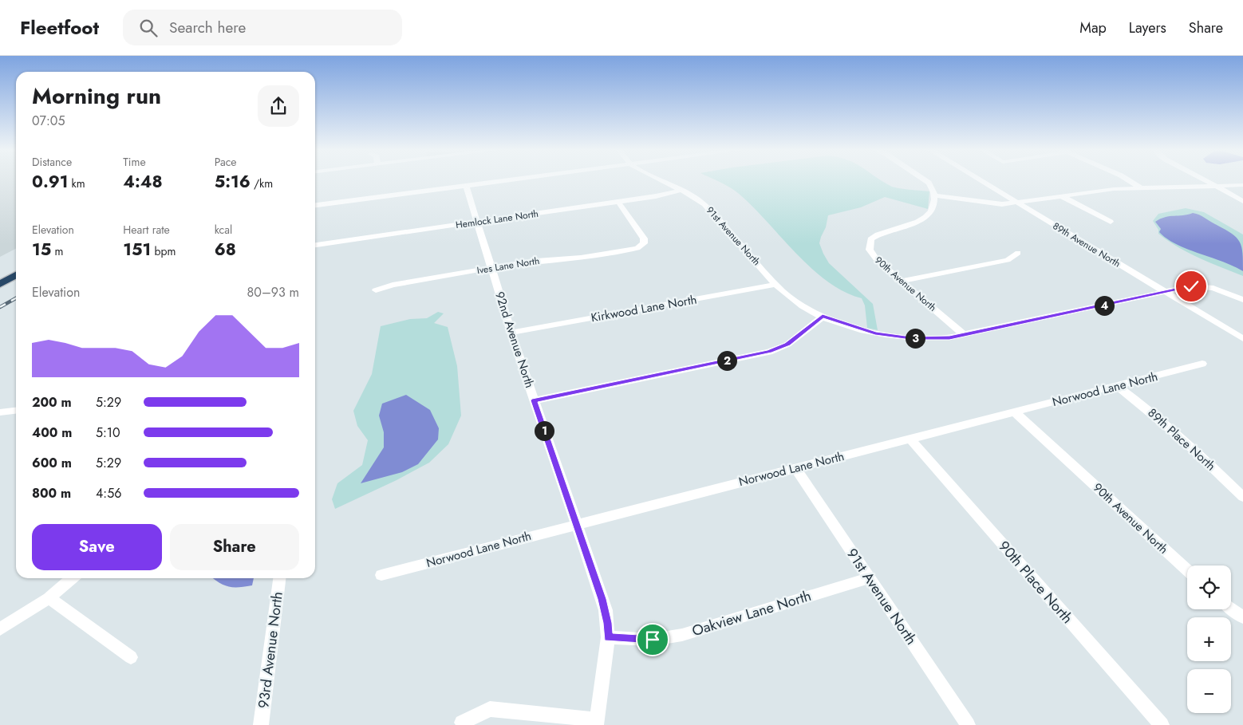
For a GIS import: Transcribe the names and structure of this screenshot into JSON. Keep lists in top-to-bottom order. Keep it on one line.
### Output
{"streets":{"street":["Hemlock Lane North","91st Avenue North","89th Avenue North","Ives Lane North","90th Avenue North","Kirkwood Lane North","92nd Avenue North","Norwood Lane North","89th Place North","90th Place North","Oakview Lane North","93rd Avenue North"]},"crossings":[["Hemlock Lane North","91st Avenue North"],["Hemlock Lane North","Ives Lane North"],["Hemlock Lane North","92nd Avenue North"],["91st Avenue North","89th Avenue North"],["91st Avenue North","90th Avenue North"],["91st Avenue North","Kirkwood Lane North"],["91st Avenue North","Norwood Lane North"],["91st Avenue North","Oakview Lane North"],["Ives Lane North","92nd Avenue North"],["90th Avenue North","Norwood Lane North"],["Kirkwood Lane North","92nd Avenue North"],["92nd Avenue North","Norwood Lane North"],["92nd Avenue North","Oakview Lane North"],["Norwood Lane North","89th Place North"],["Norwood Lane North","90th Place North"]],"page":{"header":"Fleetfoot","search":"Search here","nav":["Map","Layers","Share"],"heading":["Morning run","07:05"],"stats":[["Distance","0.91 km"],["Time","4:48"],["Pace","5:16 /km"],["Elevation","15 m"],["Heart rate","151 bpm"],["kcal","68"]],"chart":["Elevation","80–93 m"],"pins":["4","3","2","1"],"list":[{"name":"200 m","note":"5:29"},{"name":"400 m","note":"5:10"},{"name":"600 m","note":"5:29"},{"name":"800 m","note":"4:56"}],"buttons":["Save","Share"],"map_buttons":["+","−"]}}
